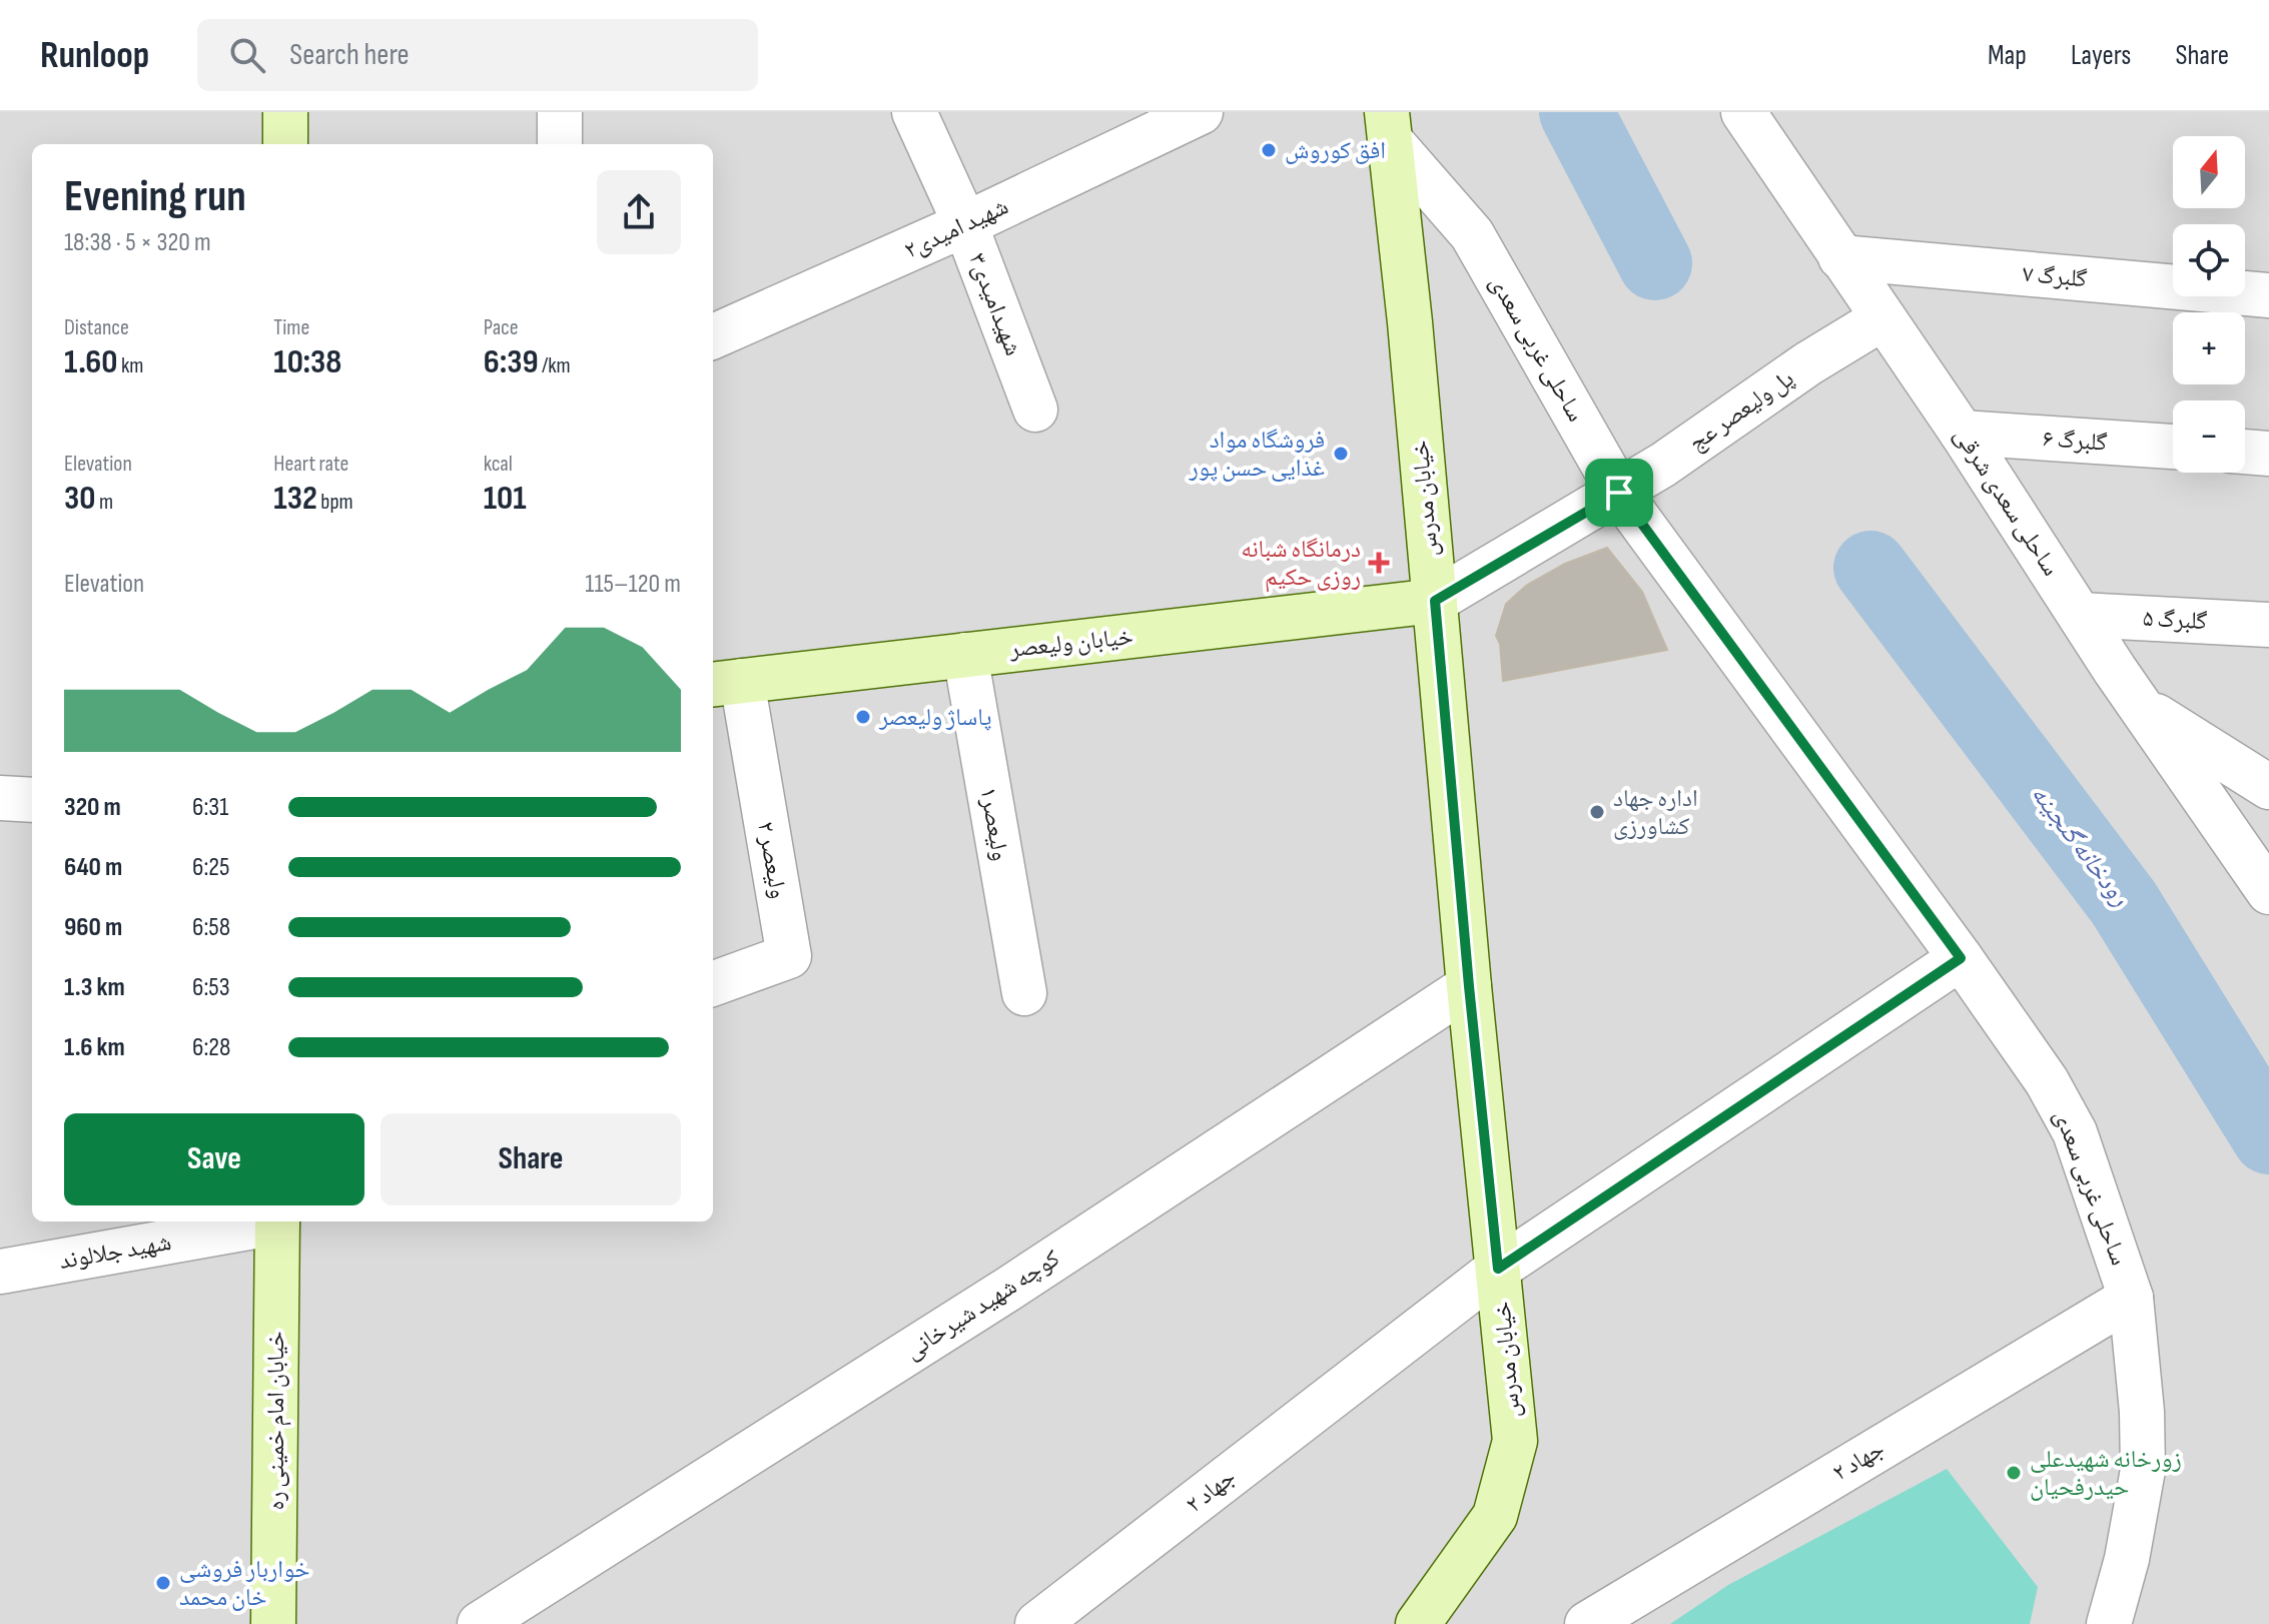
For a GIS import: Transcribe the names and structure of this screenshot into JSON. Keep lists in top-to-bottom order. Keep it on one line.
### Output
{"streets":{"main road":["خیابان مدرس","خیابان ولیعصر","خیابان امام خمینی ره"],"street":["شهید امیدی۲","گلبرگ ۷","شهیدامیدی۳","ساحلی غربی سعدی","پل ولیعصر عج","گلبرگ ۶","ساحلی سعدی شرقی","گلبرگ ۵","ولیعصر۱","ولیعصر ۲","شهید جلالوند","کوچه شهید شیرخانی","جهاد ۲"]},"crossings":[["شهید امیدی۲","شهیدامیدی۳"],["گلبرگ ۷","ساحلی سعدی شرقی"],["ساحلی غربی سعدی","پل ولیعصر عج"],["ساحلی غربی سعدی","خیابان مدرس"],["ساحلی غربی سعدی","جهاد ۲"],["پل ولیعصر عج","خیابان مدرس"],["پل ولیعصر عج","ساحلی سعدی شرقی"],["پل ولیعصر عج","خیابان ولیعصر"],["گلبرگ ۶","ساحلی سعدی شرقی"],["خیابان مدرس","خیابان ولیعصر"],["خیابان مدرس","کوچه شهید شیرخانی"],["خیابان مدرس","جهاد ۲"],["ساحلی سعدی شرقی","گلبرگ ۵"],["خیابان ولیعصر","ولیعصر۱"],["خیابان ولیعصر","ولیعصر ۲"]],"water":["رودخانه گنجینه"],"places":{"other":["افق کوروش","فروشگاه مواد غذایی حسن پور","پاساژ ولیعصر","اداره جهاد کشاورزی","زورخانه شهیدعلی حیدرفحیان","خواربار فروشی خان محمد"],"health":["درمانگاه شبانه روزی حکیم"]},"north":"top","page":{"header":"Runloop","search":"Search here","nav":["Map","Layers","Share"],"map_buttons":["+","−"],"heading":["Evening run","18:38 · 5 × 320 m"],"stats":[["Distance","1.60 km"],["Time","10:38"],["Pace","6:39 /km"],["Elevation","30 m"],["Heart rate","132 bpm"],["kcal","101"]],"chart":["Elevation","115–120 m"],"list":[{"name":"320 m","note":"6:31"},{"name":"640 m","note":"6:25"},{"name":"960 m","note":"6:58"},{"name":"1.3 km","note":"6:53"},{"name":"1.6 km","note":"6:28"}],"buttons":["Save","Share"]}}
